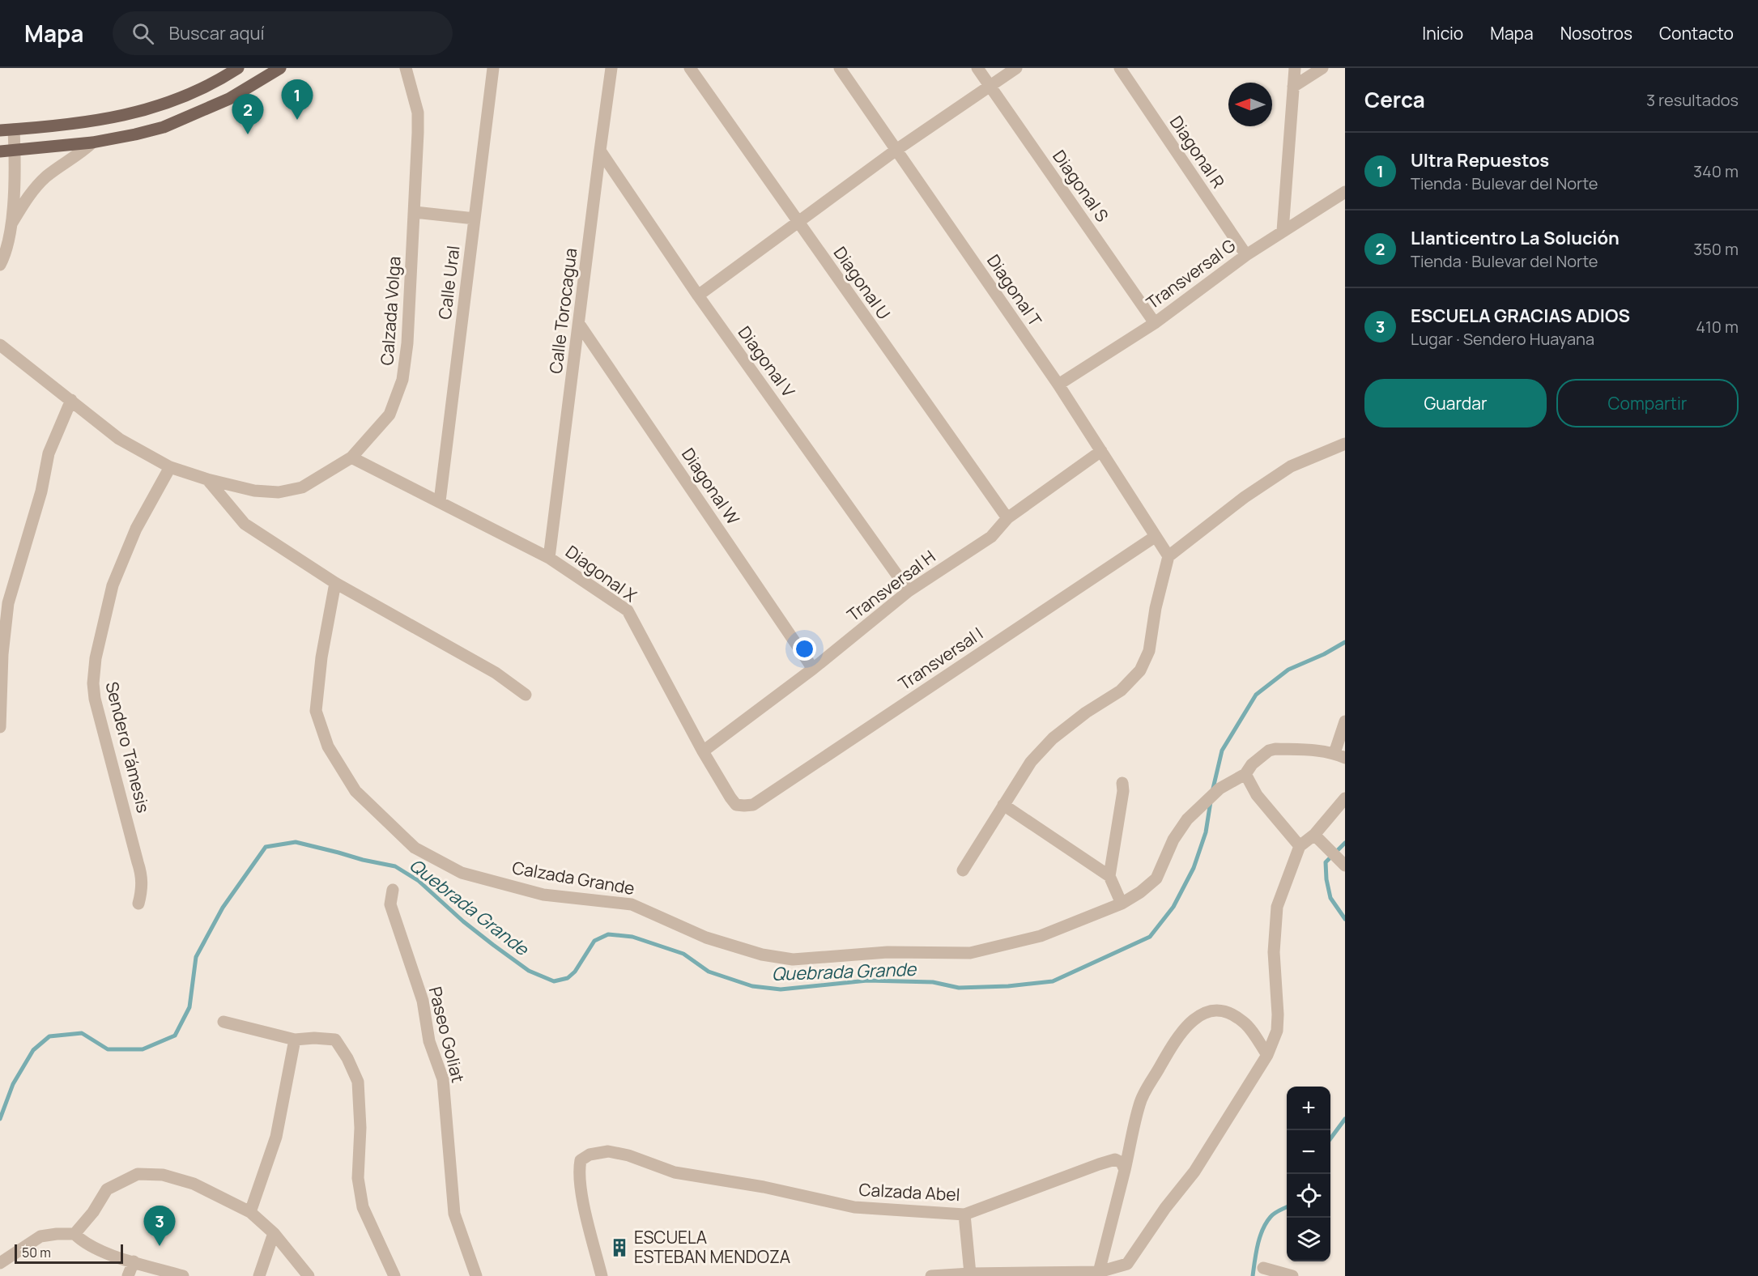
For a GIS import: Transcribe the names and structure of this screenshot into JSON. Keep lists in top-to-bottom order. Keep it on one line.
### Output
{"streets":{"street":["Diagonal R","Diagonal S","Transversal G","Calle Ural","Diagonal U","Diagonal T","Calzada Volga","Calle Torocagua","Diagonal V","Diagonal W","Diagonal X","Transversal H","Transversal I","Sendero Támesis","Calzada Grande","Paseo Goliat","Calzada Abel"]},"crossings":[["Diagonal R","Transversal G"],["Diagonal S","Transversal G"],["Transversal G","Diagonal T"],["Calle Ural","Diagonal X"],["Diagonal U","Transversal H"],["Diagonal T","Transversal H"],["Diagonal T","Transversal I"],["Calzada Volga","Diagonal X"],["Calzada Volga","Sendero Támesis"],["Calle Torocagua","Diagonal V"],["Calle Torocagua","Diagonal W"],["Calle Torocagua","Diagonal X"],["Diagonal V","Transversal H"],["Diagonal W","Transversal H"],["Diagonal X","Transversal H"],["Diagonal X","Transversal I"]],"water":["Quebrada Grande"],"places":{"building":["ESCUELA ESTEBAN MENDOZA"]},"scale_bar":"50 m","north":"left","page":{"header":"Mapa","search":"Buscar aquí","nav":["Inicio","Mapa","Nosotros","Contacto"],"heading":["Cerca","3 resultados"],"pins":["1","2","3"],"list":[{"mark":"1","name":"Ultra Repuestos","note":"Tienda · Bulevar del Norte","value":"340 m"},{"mark":"2","name":"Llanticentro La Solución","note":"Tienda · Bulevar del Norte","value":"350 m"},{"mark":"3","name":"ESCUELA GRACIAS ADIOS","note":"Lugar · Sendero Huayana","value":"410 m"}],"buttons":["Guardar","Compartir"],"map_buttons":["+","−"],"scale":"50 m"}}
